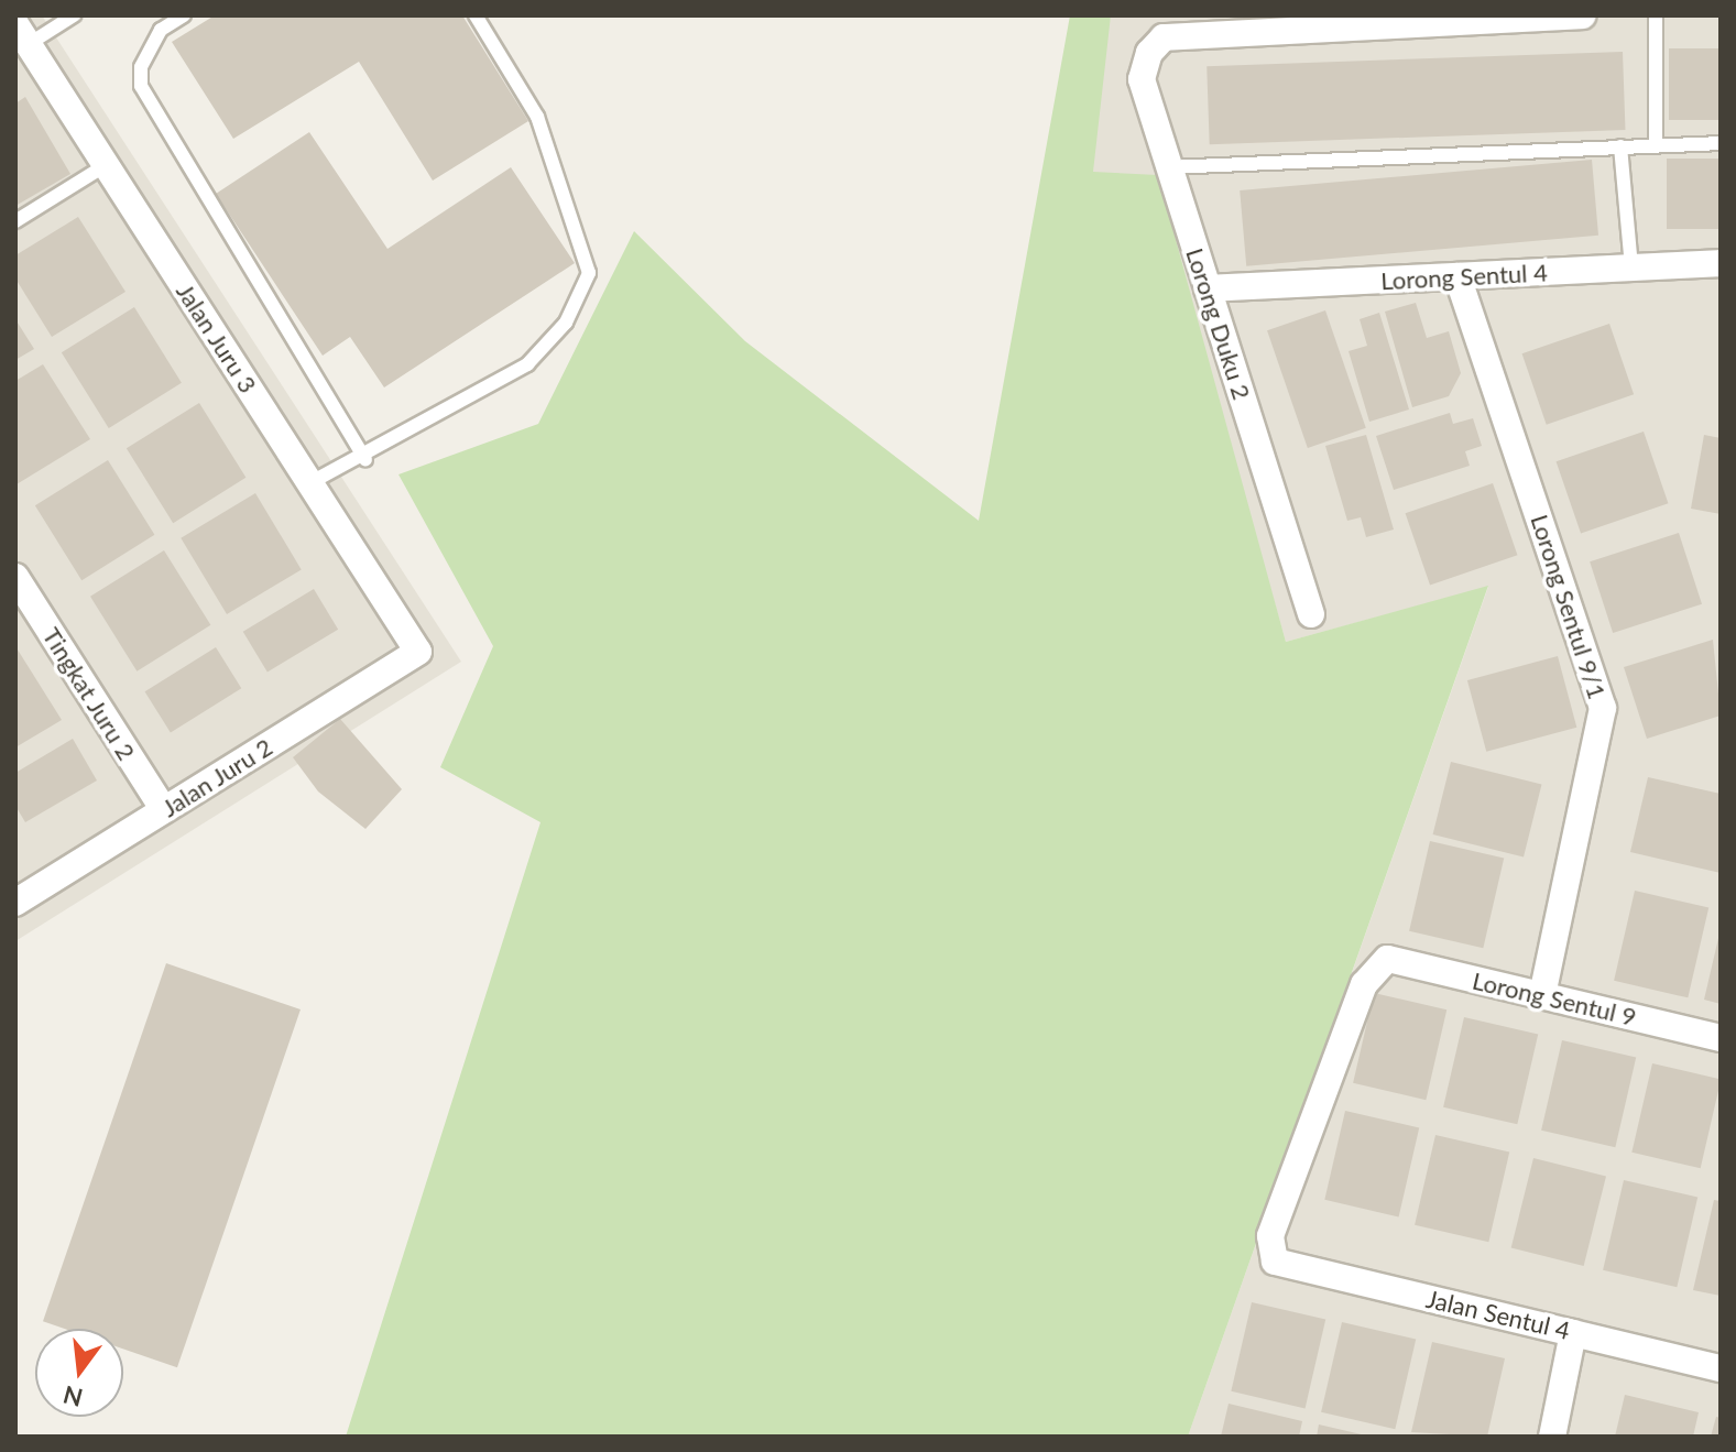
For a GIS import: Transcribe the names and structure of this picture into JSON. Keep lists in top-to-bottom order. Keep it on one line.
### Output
{"streets":{"street":["Lorong Sentul 4","Lorong Duku 2","Jalan Juru 3","Lorong Sentul 9/1","Tingkat Juru 2","Jalan Juru 2","Lorong Sentul 9","Jalan Sentul 4"]},"crossings":[["Lorong Sentul 4","Lorong Duku 2"],["Lorong Sentul 4","Lorong Sentul 9/1"],["Jalan Juru 3","Jalan Juru 2"],["Lorong Sentul 9/1","Lorong Sentul 9"],["Tingkat Juru 2","Jalan Juru 2"],["Lorong Sentul 9","Jalan Sentul 4"]],"north":"bottom"}
